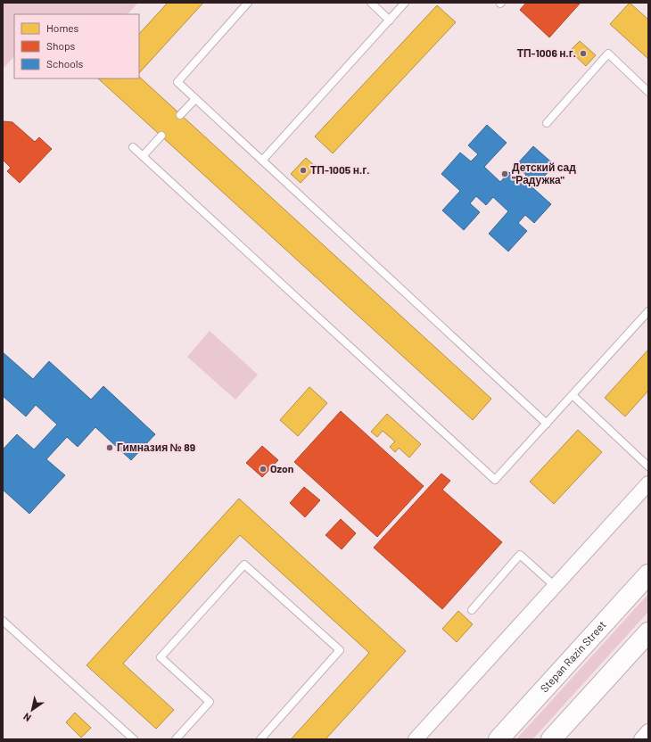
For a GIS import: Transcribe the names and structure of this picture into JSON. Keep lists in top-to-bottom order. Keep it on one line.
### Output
{"streets":{"main road":["Stepan Razin Street"]},"places":["ТП-1006 н.г.","ТП-1005 н.г.","Детский сад \"Радужка\"","Гимназия № 89","Ozon"],"legend":["Homes","Shops","Schools"],"north":"bottom left"}
